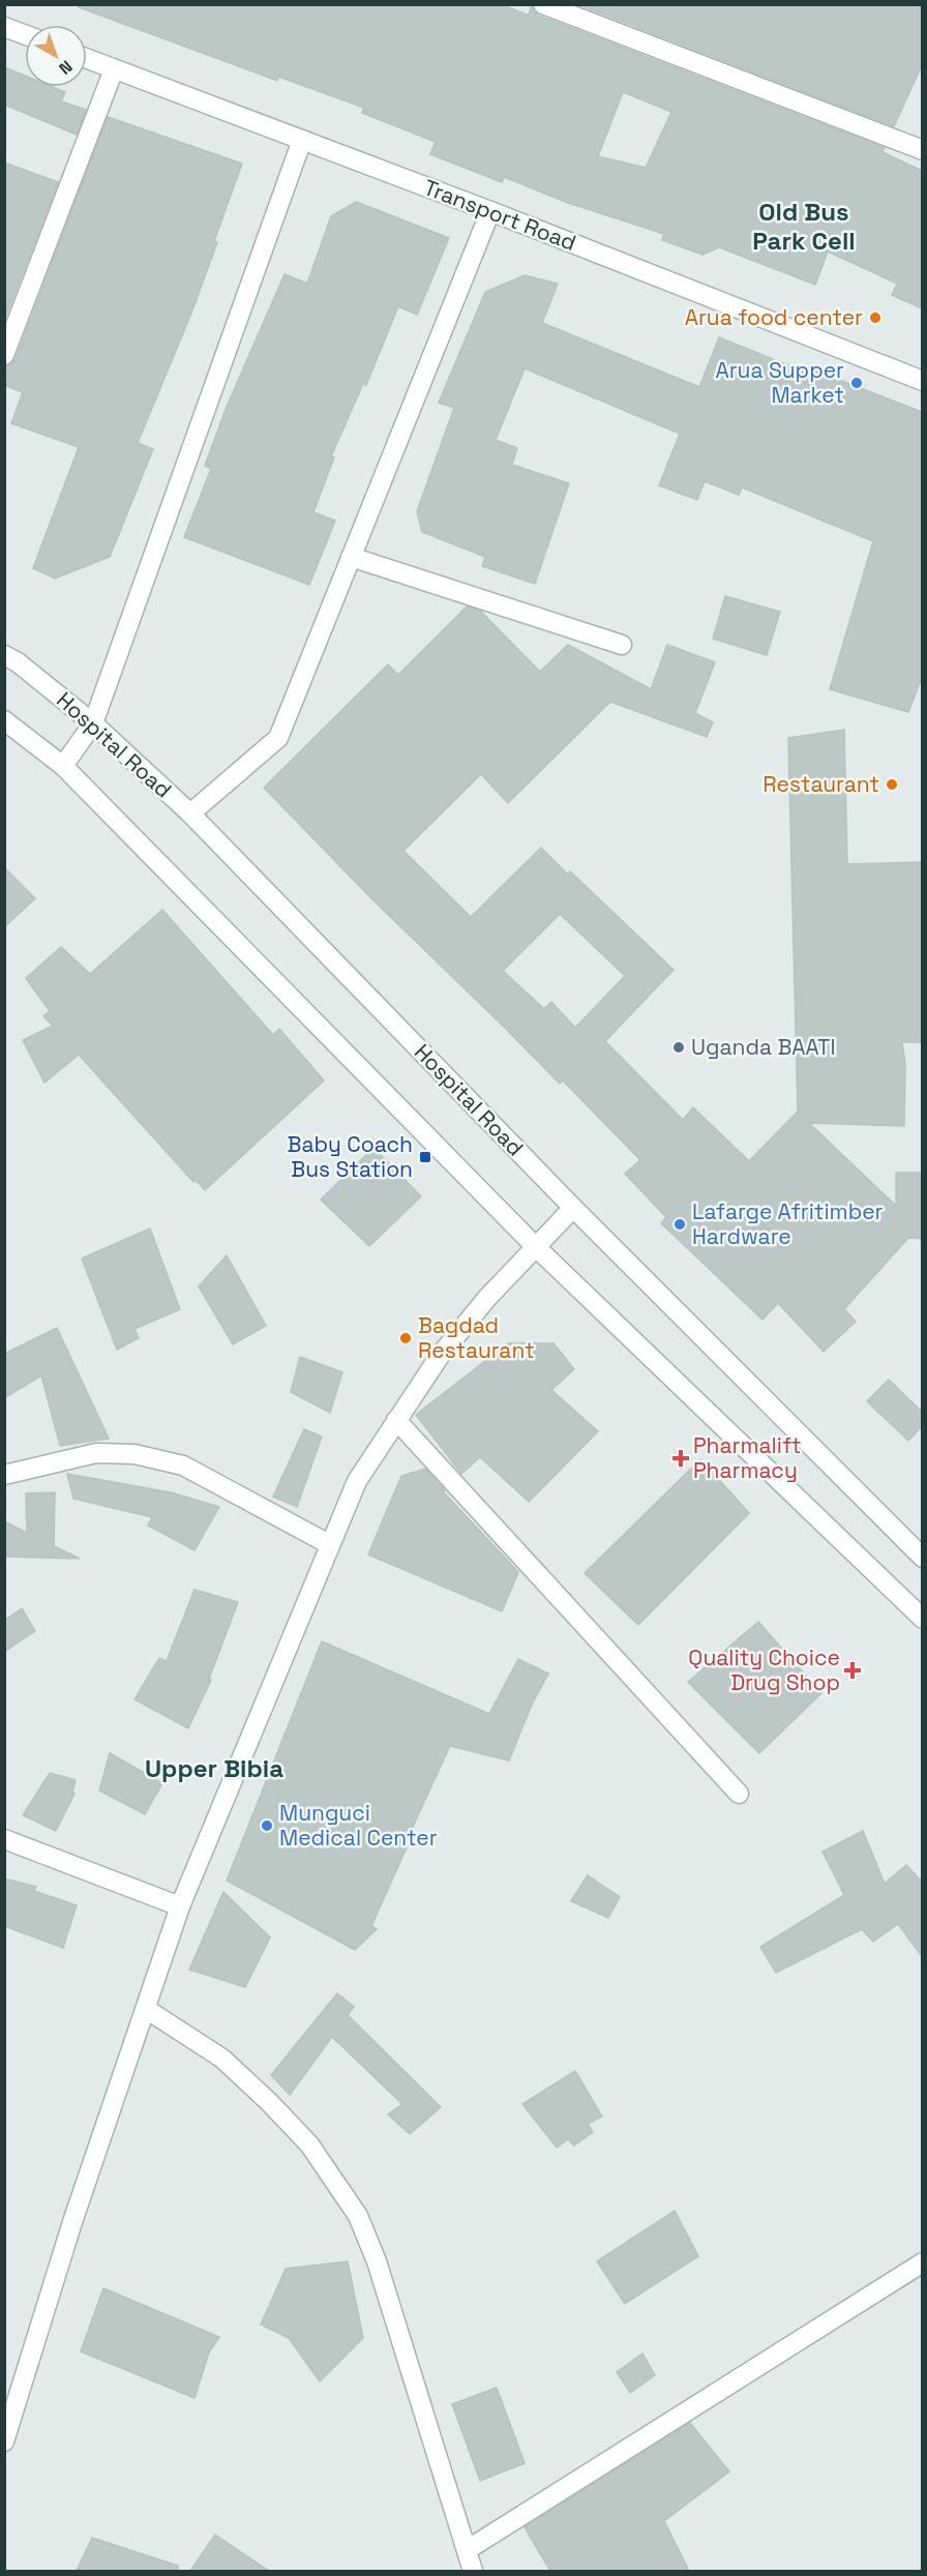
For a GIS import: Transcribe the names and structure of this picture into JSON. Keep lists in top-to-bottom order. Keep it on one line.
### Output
{"streets":{"street":["Transport Road","Hospital Road"]},"districts":["Old Bus Park Cell","Upper Bibia"],"places":{"other":["Arua food center","Arua Supper Market","Restaurant","Uganda BAATI","Lafarge Afritimber Hardware","Bagdad Restaurant","Munguci Medical Center"],"transit":["Baby Coach Bus Station"],"health":["Pharmalift Pharmacy","Quality Choice Drug Shop"]},"north":"bottom right"}
